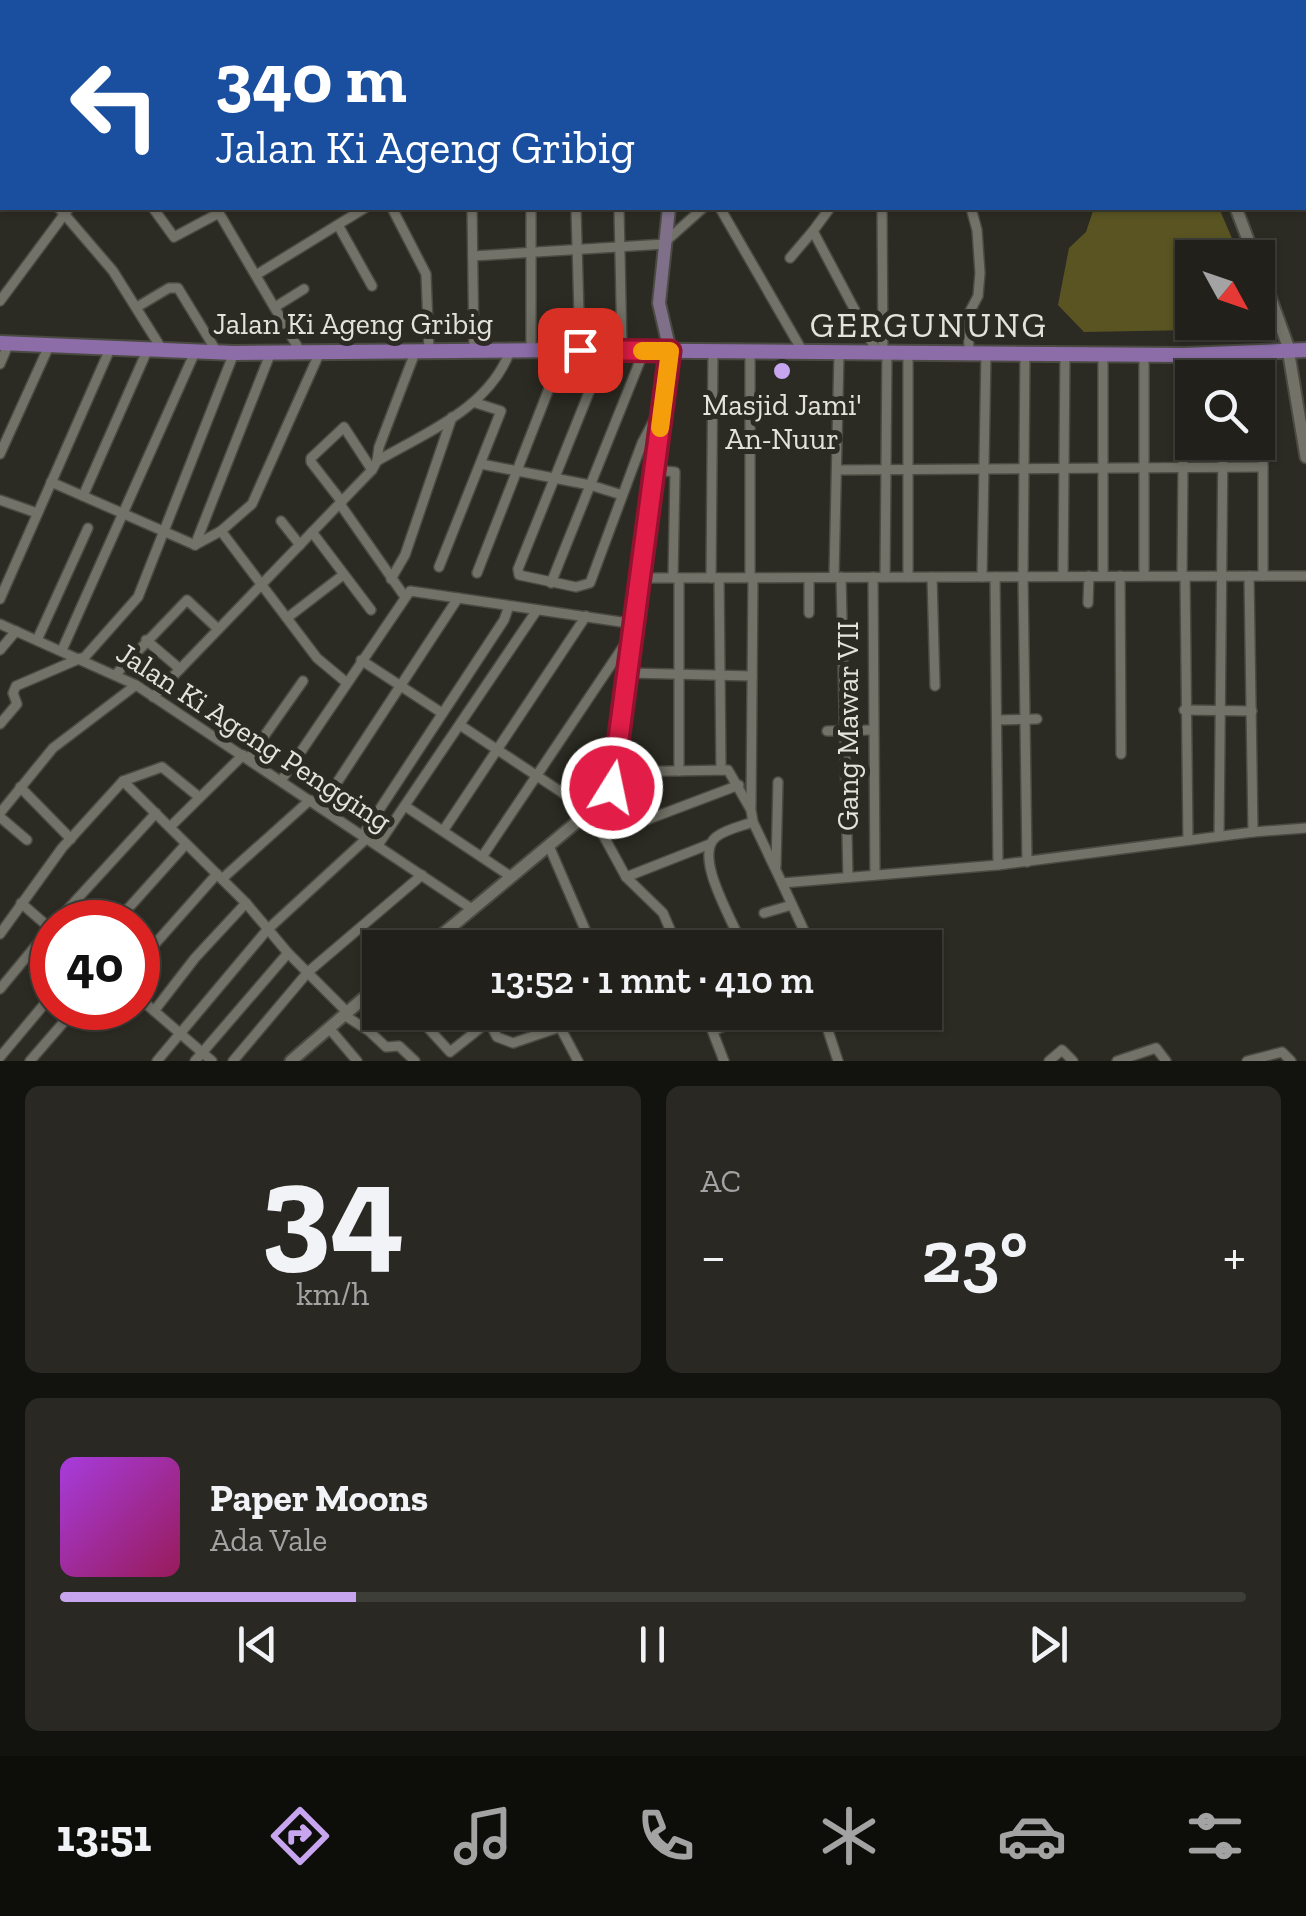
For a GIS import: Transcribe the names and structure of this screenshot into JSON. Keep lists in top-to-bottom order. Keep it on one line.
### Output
{"streets":{"main road":["Jalan Ki Ageng Gribig"],"street":["Gang Mawar VII","Jalan Ki Ageng Pengging"]},"districts":["GERGUNUNG"],"places":["Masjid Jami' An-Nuur"],"north":"bottom right","page":{"turn":["340 m","Jalan Ki Ageng Gribig"],"limit":"40","trip":"13:52 · 1 mnt · 410 m","tile":[["34","km/h"],"AC"],"heat":["−","23°","+"],"song":["Paper Moons","Ada Vale"],"tabs":"13:51"}}
